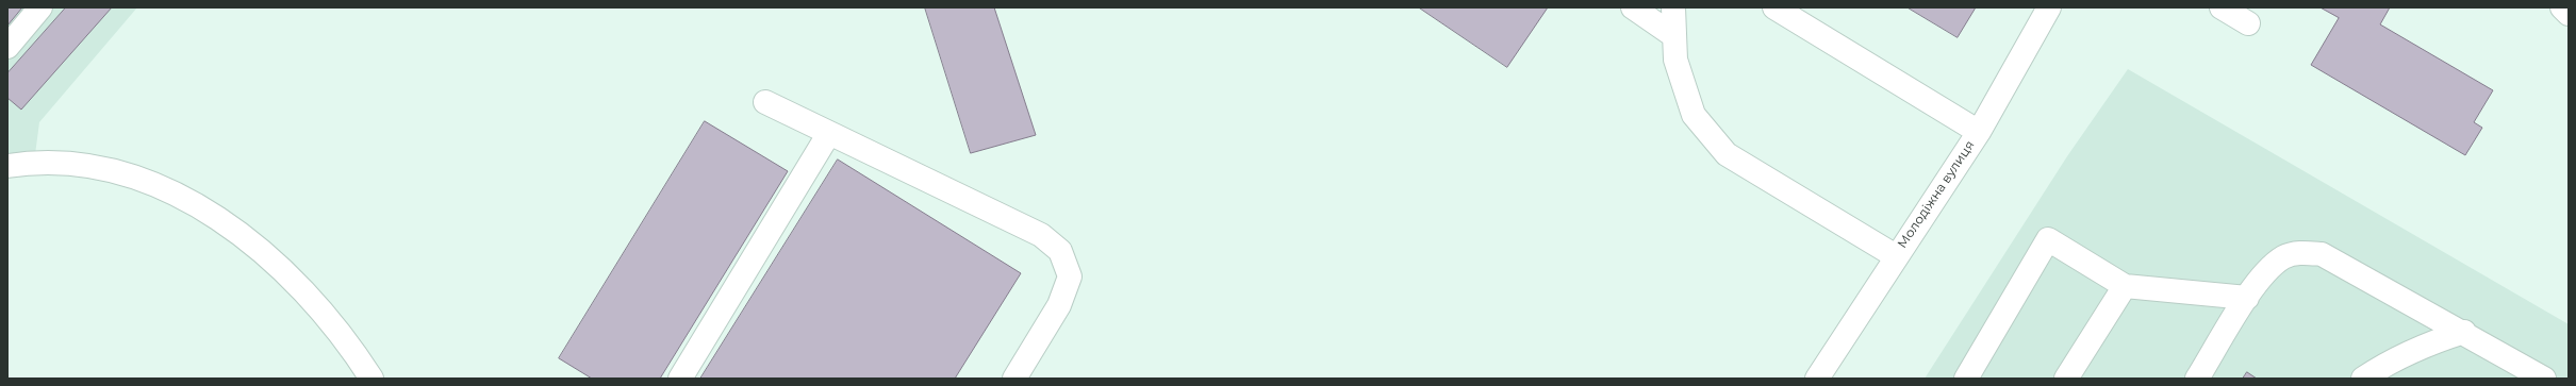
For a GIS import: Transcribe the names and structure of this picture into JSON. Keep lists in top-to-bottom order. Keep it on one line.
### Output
{"streets":{"street":["Молодіжна вулиця"]}}
